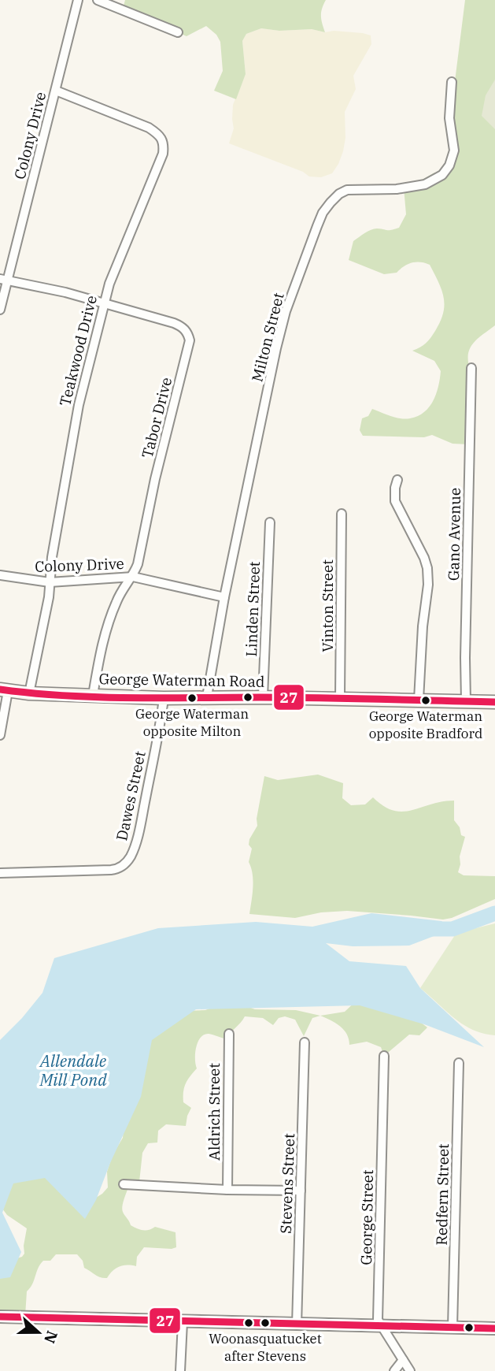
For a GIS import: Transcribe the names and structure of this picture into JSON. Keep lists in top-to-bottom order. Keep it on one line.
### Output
{"streets":{"main road":["George Waterman Road"],"street":["Colony Drive","Milton Street","Teakwood Drive","Tabor Drive","Gano Avenue","Vinton Street","Linden Street","Dawes Street","Aldrich Street","Stevens Street","Redfern Street","George Street"]},"crossings":[["Colony Drive","Milton Street"],["Colony Drive","Teakwood Drive"],["Colony Drive","Tabor Drive"],["Milton Street","George Waterman Road"],["Teakwood Drive","Tabor Drive"],["Teakwood Drive","George Waterman Road"],["Tabor Drive","George Waterman Road"],["Gano Avenue","George Waterman Road"],["Vinton Street","George Waterman Road"],["Linden Street","George Waterman Road"],["George Waterman Road","Dawes Street"]],"water":["Allendale Mill Pond"],"places":["George Waterman opposite Milton","George Waterman opposite Bradford","Woonasquatucket after Stevens"],"lines":["transit line 27"],"north":"right"}
